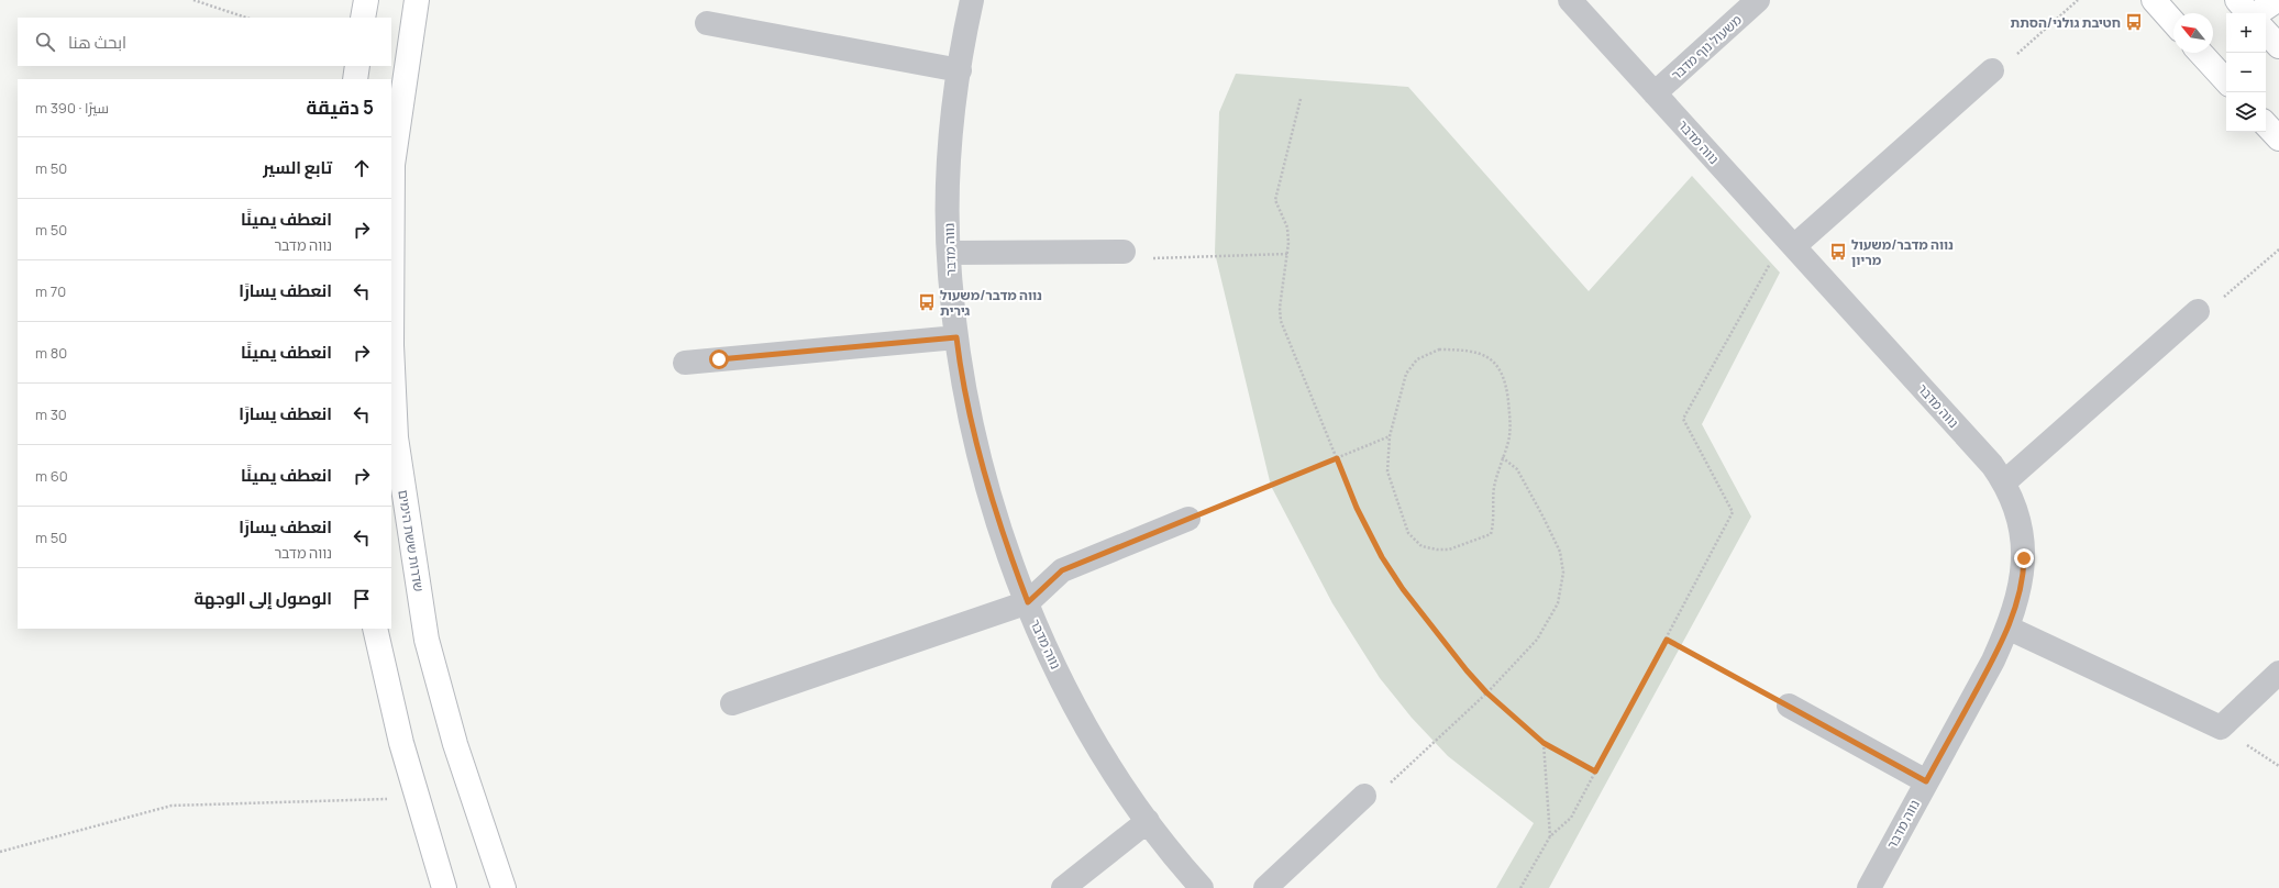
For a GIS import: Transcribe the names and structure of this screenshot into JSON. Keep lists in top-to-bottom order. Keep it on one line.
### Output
{"streets":{"main road":["שדרות ששת הימים"],"street":["משעול נוף מדבר","נווה מדבר"]},"crossings":[["משעול נוף מדבר","נווה מדבר"]],"places":{"bus stop":["חטיבת גולני/הסתת","נווה מדבר/משעול מריון","נווה מדבר/משעול גירית"]},"north":"top left","page":{"map_buttons":["+","−"],"search":"ابحث هنا","heading":["5 دقيقة","سيرًا · 390 m"],"list":[["تابع السير","50 m"],["انعطف يمينًا","נווה מדבר","50 m"],["انعطف يسارًا","70 m"],["انعطف يمينًا","80 m"],["انعطف يسارًا","30 m"],["انعطف يمينًا","60 m"],["انعطف يسارًا","נווה מדבר","50 m"],"الوصول إلى الوجهة"]}}
